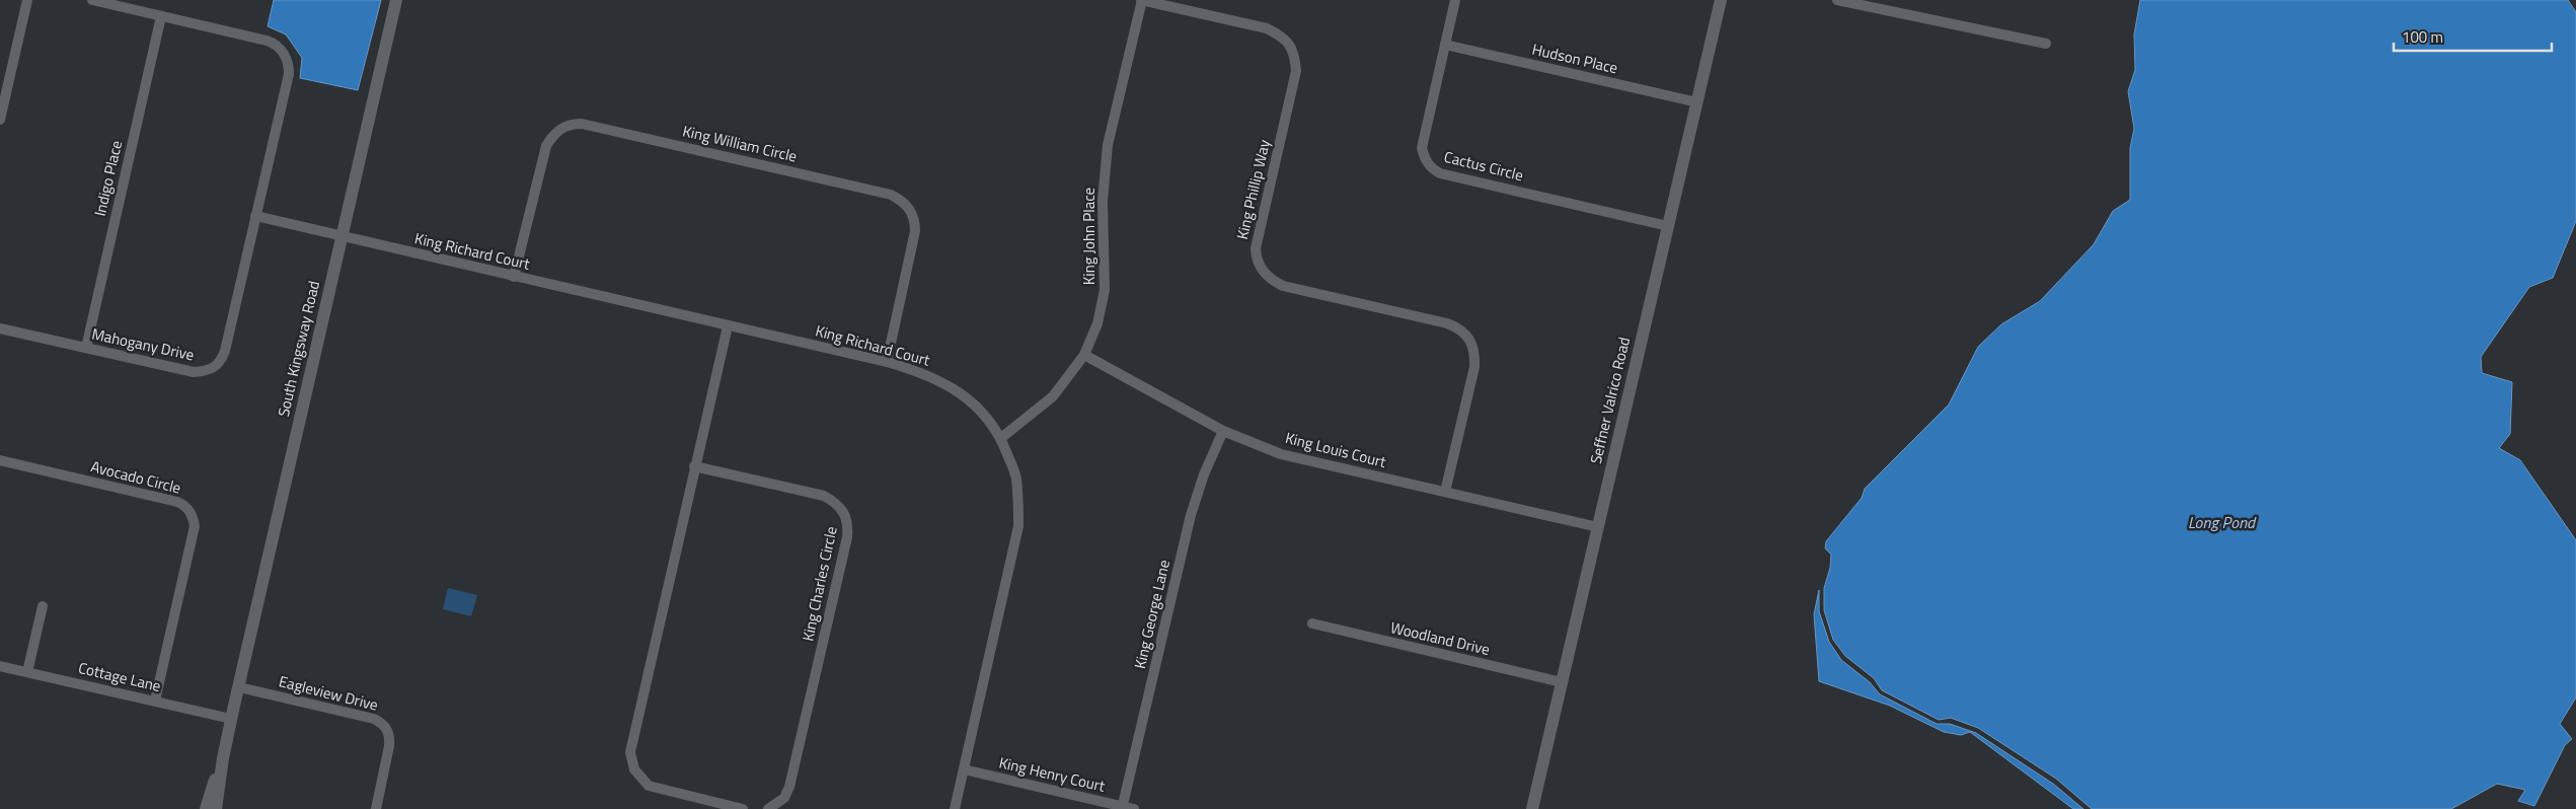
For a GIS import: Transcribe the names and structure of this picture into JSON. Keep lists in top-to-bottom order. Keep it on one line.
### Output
{"streets":{"street":["Hudson Place","King William Circle","Cactus Circle","Indigo Place","King Phillip Way","King John Place","King Richard Court","Mahogany Drive","South Kingsway Road","Seffner Valrico Road","King Louis Court","Avocado Circle","King Charles Circle","King George Lane","Woodland Drive","Cottage Lane","Eagleview Drive","King Henry Court"]},"crossings":[["Hudson Place","Cactus Circle"],["Hudson Place","Seffner Valrico Road"],["King William Circle","King Richard Court"],["Cactus Circle","Seffner Valrico Road"],["Indigo Place","Mahogany Drive"],["King Phillip Way","King John Place"],["King Phillip Way","King Louis Court"],["King John Place","King Richard Court"],["King John Place","King Louis Court"],["King Richard Court","South Kingsway Road"],["King Richard Court","King Henry Court"],["South Kingsway Road","Cottage Lane"],["South Kingsway Road","Eagleview Drive"],["Seffner Valrico Road","King Louis Court"],["Seffner Valrico Road","Woodland Drive"],["King Louis Court","King George Lane"],["Avocado Circle","Cottage Lane"],["King George Lane","King Henry Court"]],"water":["Long Pond"],"scale_bar":"100 m"}
